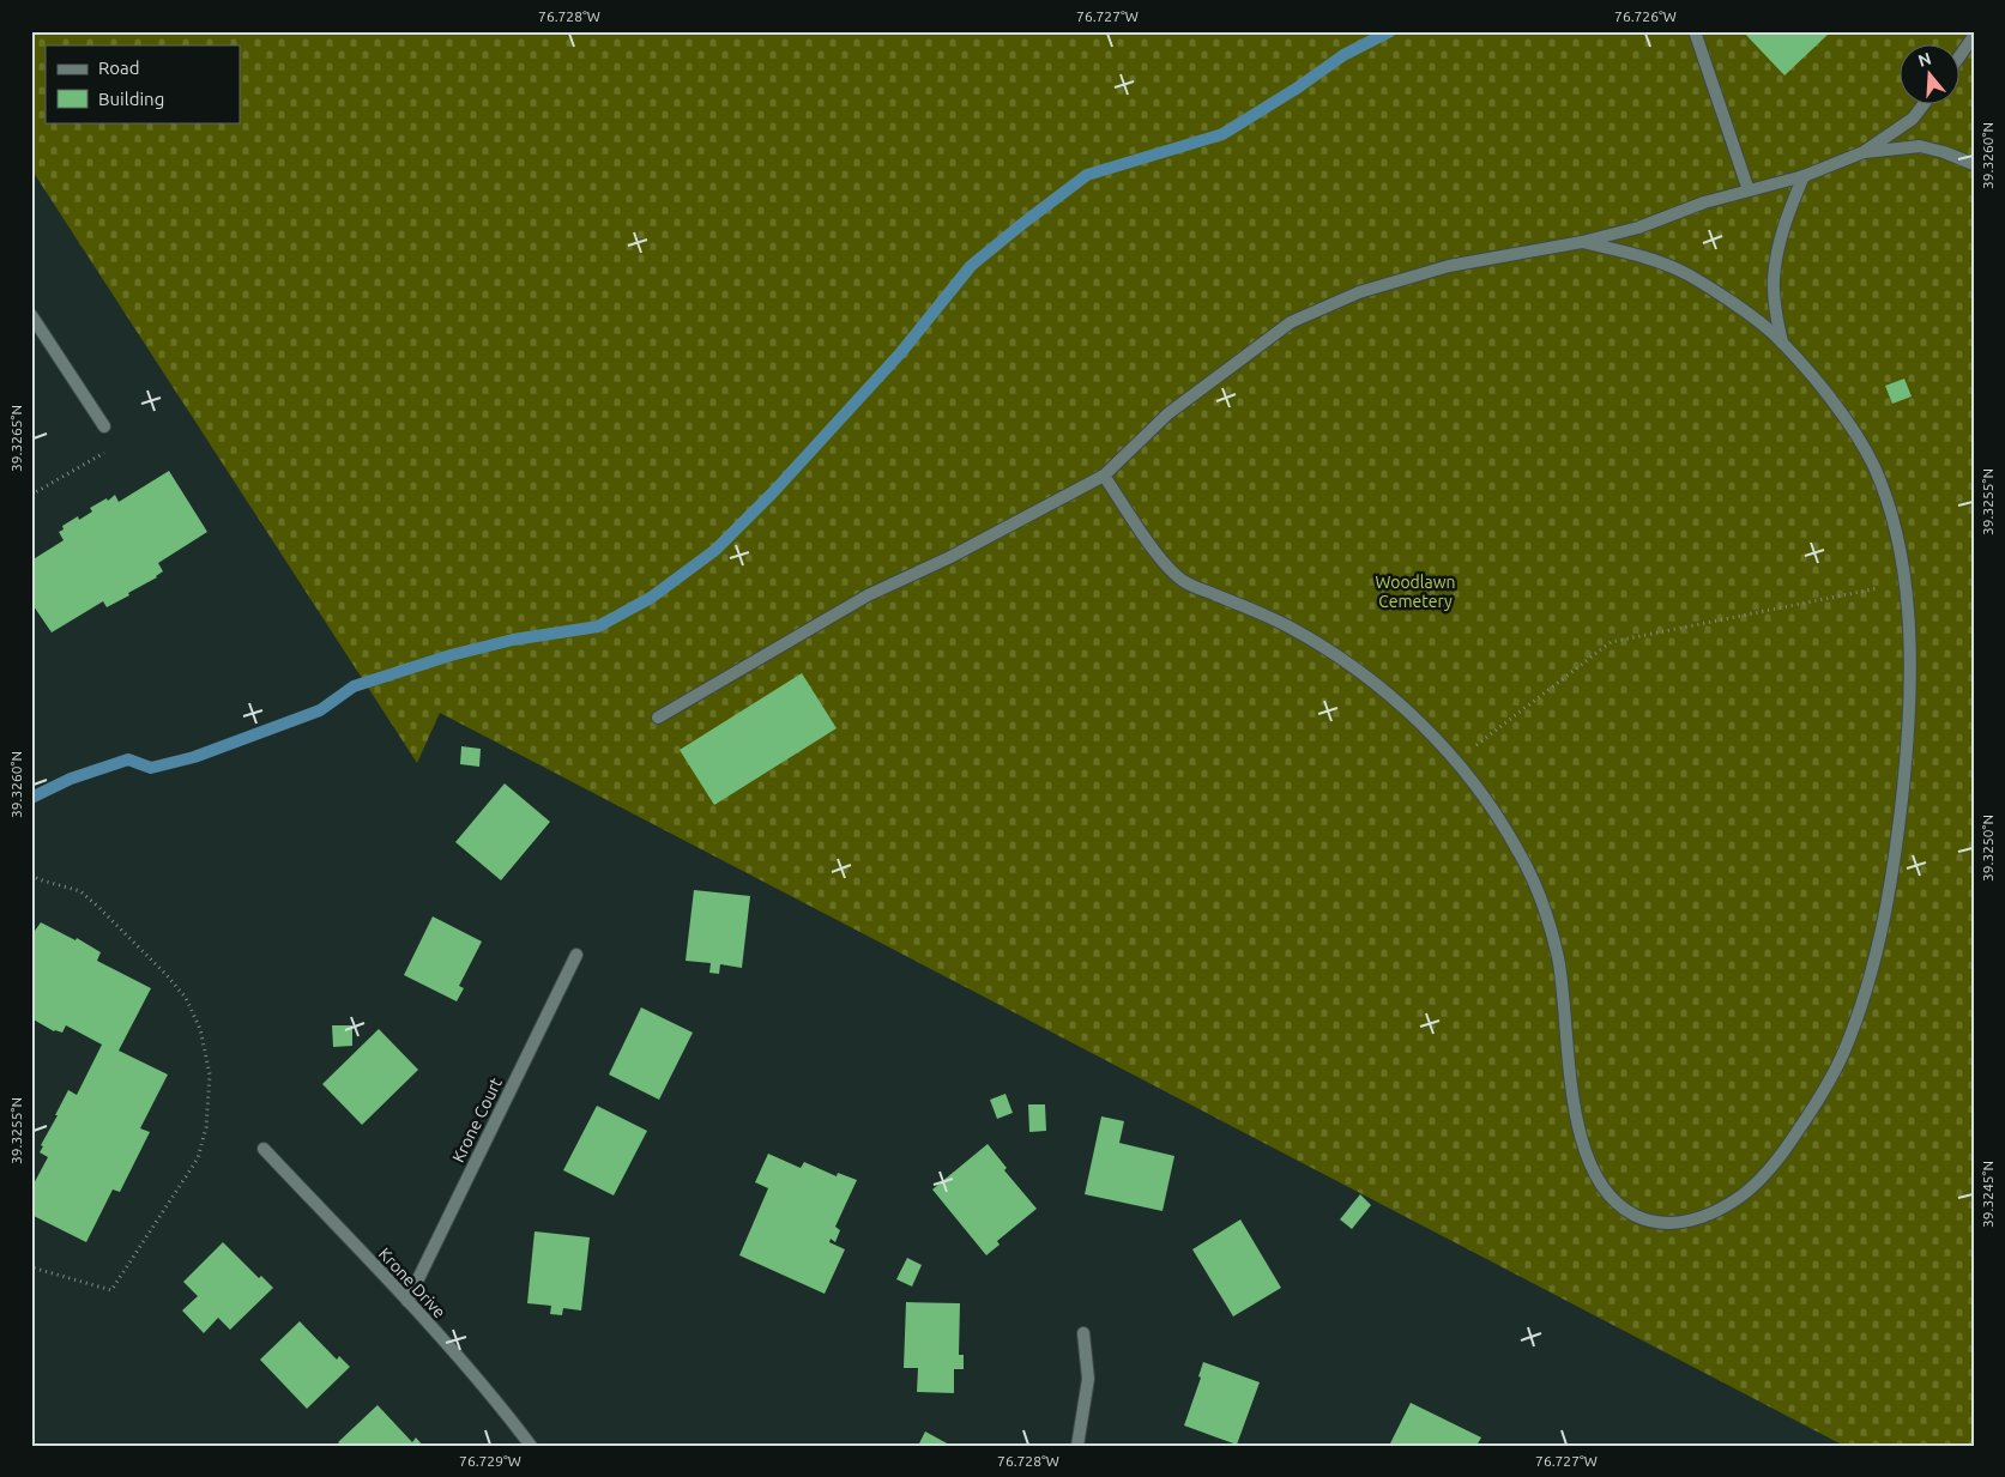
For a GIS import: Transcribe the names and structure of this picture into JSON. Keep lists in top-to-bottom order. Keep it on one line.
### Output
{"streets":{"street":["Krone Court","Krone Drive"]},"crossings":[["Krone Court","Krone Drive"]],"parks":["Woodlawn Cemetery"],"legend":["Road","Building"],"north":"top","coordinates":["76.728°W","76.727°W","76.726°W","39.3260°N","39.3265°N","39.3255°N","39.3250°N","39.3245°N","76.729°W"]}
